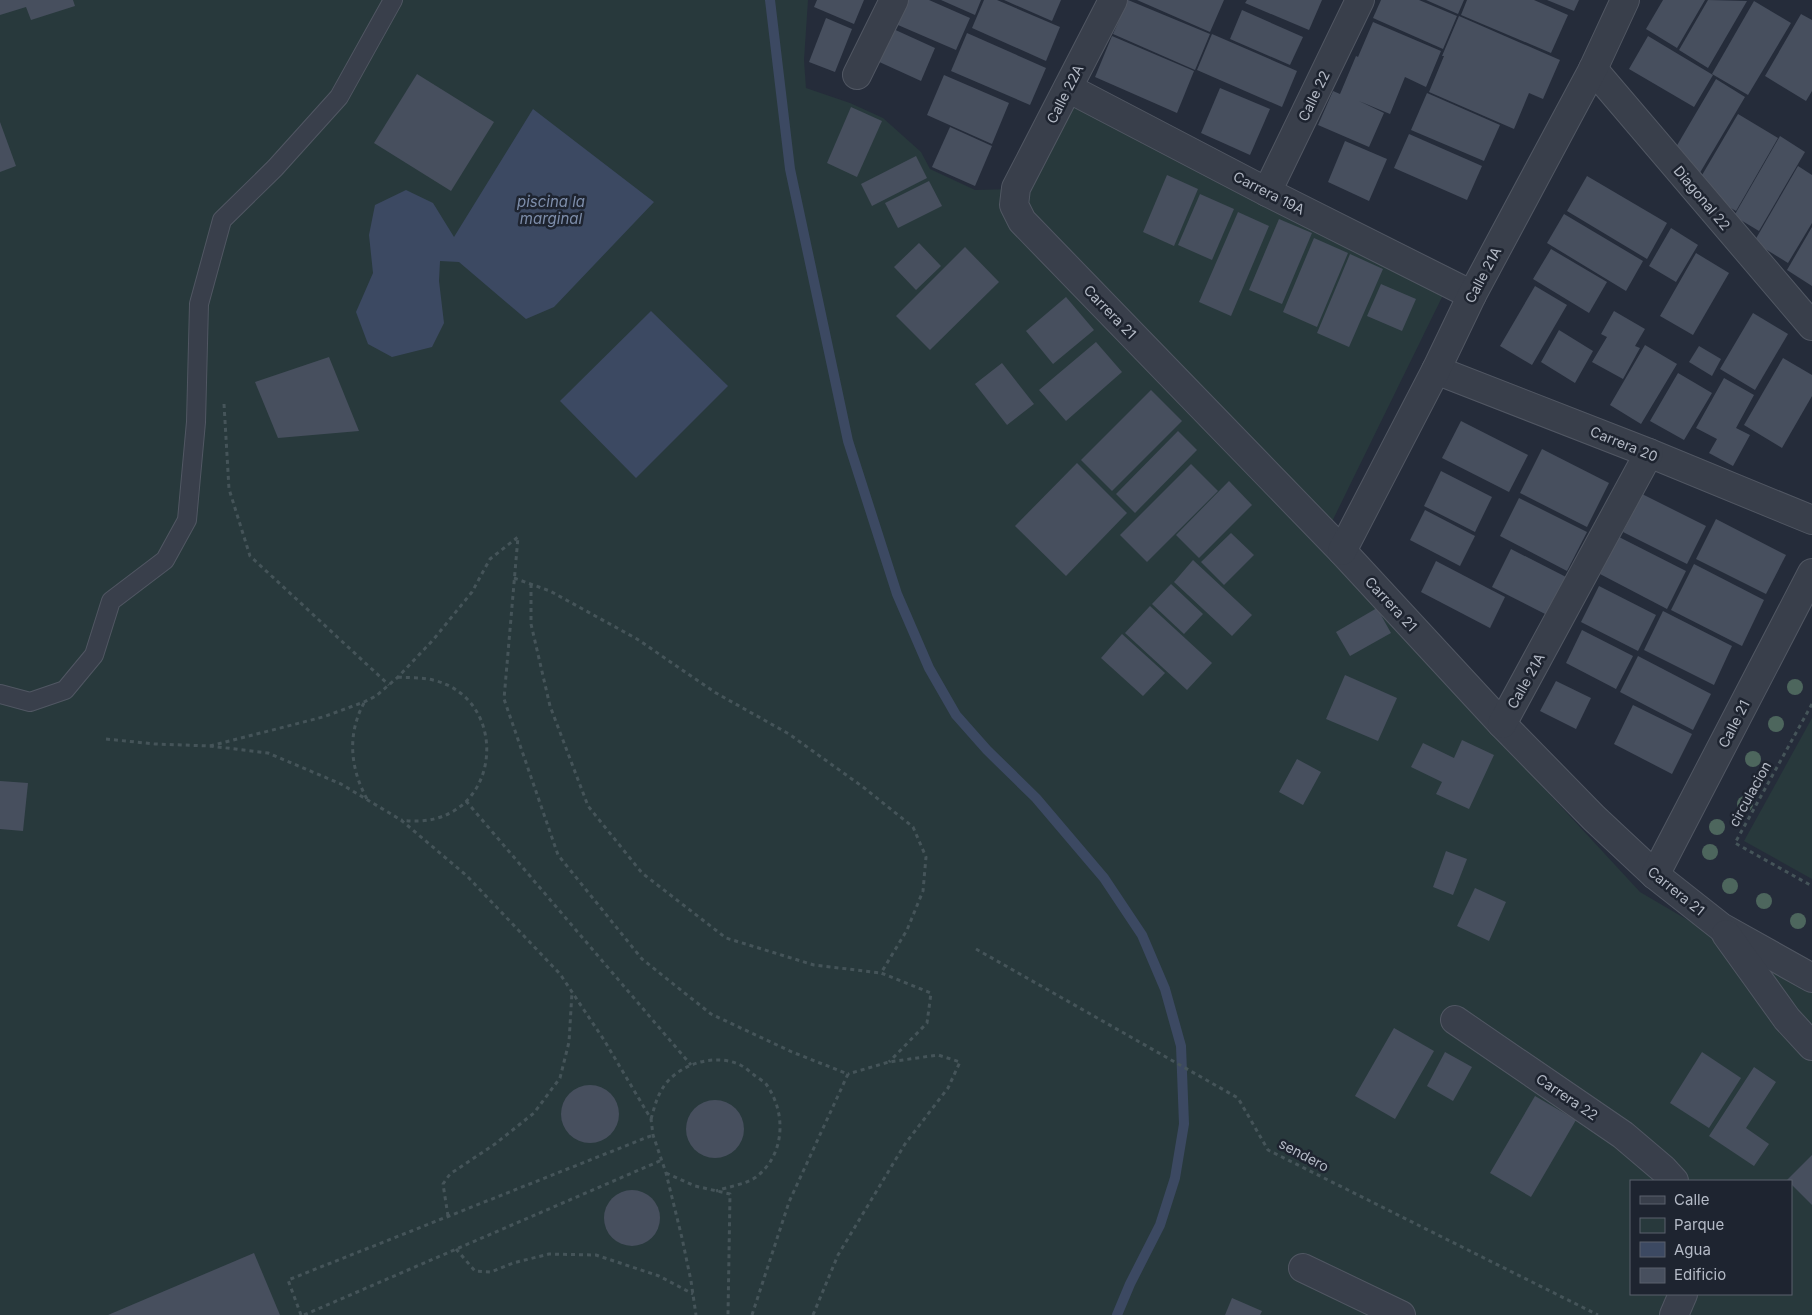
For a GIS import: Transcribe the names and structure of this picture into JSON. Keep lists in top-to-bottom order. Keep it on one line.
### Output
{"streets":{"street":["Calle 22A","Calle 22","Carrera 19A","Diagonal 22","Calle 21A","Carrera 21","Carrera 20","Calle 21","Carrera 22"],"path":["circulacion","sendero"]},"crossings":[["Calle 22A","Carrera 19A"],["Calle 22A","Carrera 21"],["Calle 22","Carrera 19A"],["Carrera 19A","Calle 21A"],["Diagonal 22","Calle 21A"],["Calle 21A","Carrera 21"],["Calle 21A","Carrera 20"],["Carrera 21","Calle 21"]],"water":["piscina la marginal"],"legend":["Calle","Parque","Agua","Edificio"]}
